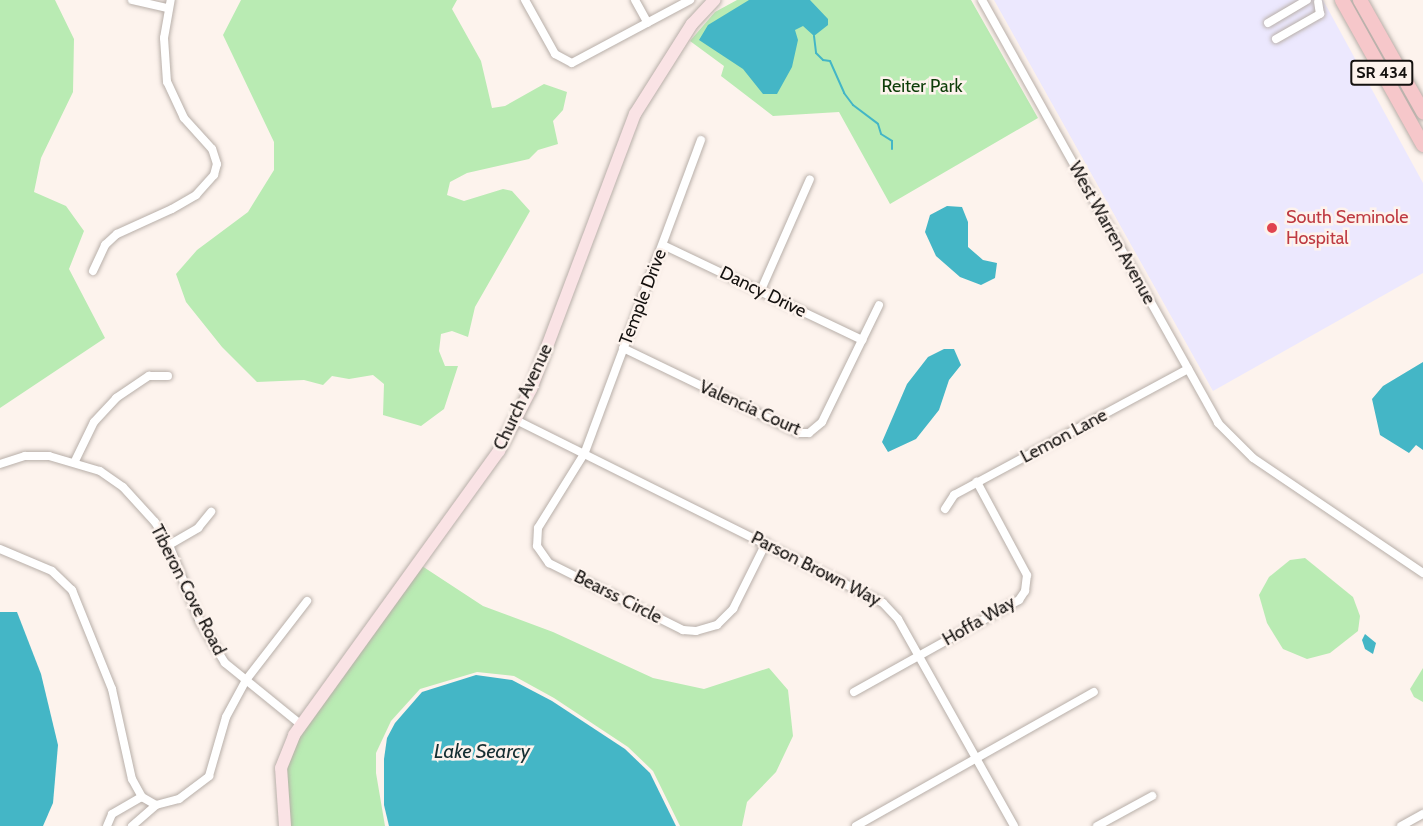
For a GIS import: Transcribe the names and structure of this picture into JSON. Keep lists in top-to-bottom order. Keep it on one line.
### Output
{"streets":{"main road":["SR 434"],"street":["West Warren Avenue","Dancy Drive","Temple Drive","Church Avenue","Valencia Court","Lemon Lane","Parson Brown Way","Tiberon Cove Road","Bearss Circle","Hoffa Way"]},"crossings":[["West Warren Avenue","Lemon Lane"],["Dancy Drive","Temple Drive"],["Dancy Drive","Valencia Court"],["Temple Drive","Valencia Court"],["Temple Drive","Parson Brown Way"],["Temple Drive","Bearss Circle"],["Church Avenue","Parson Brown Way"],["Church Avenue","Tiberon Cove Road"],["Lemon Lane","Hoffa Way"],["Parson Brown Way","Bearss Circle"],["Parson Brown Way","Hoffa Way"]],"water":["Lake Searcy"],"parks":["Reiter Park"],"places":["South Seminole Hospital"]}
